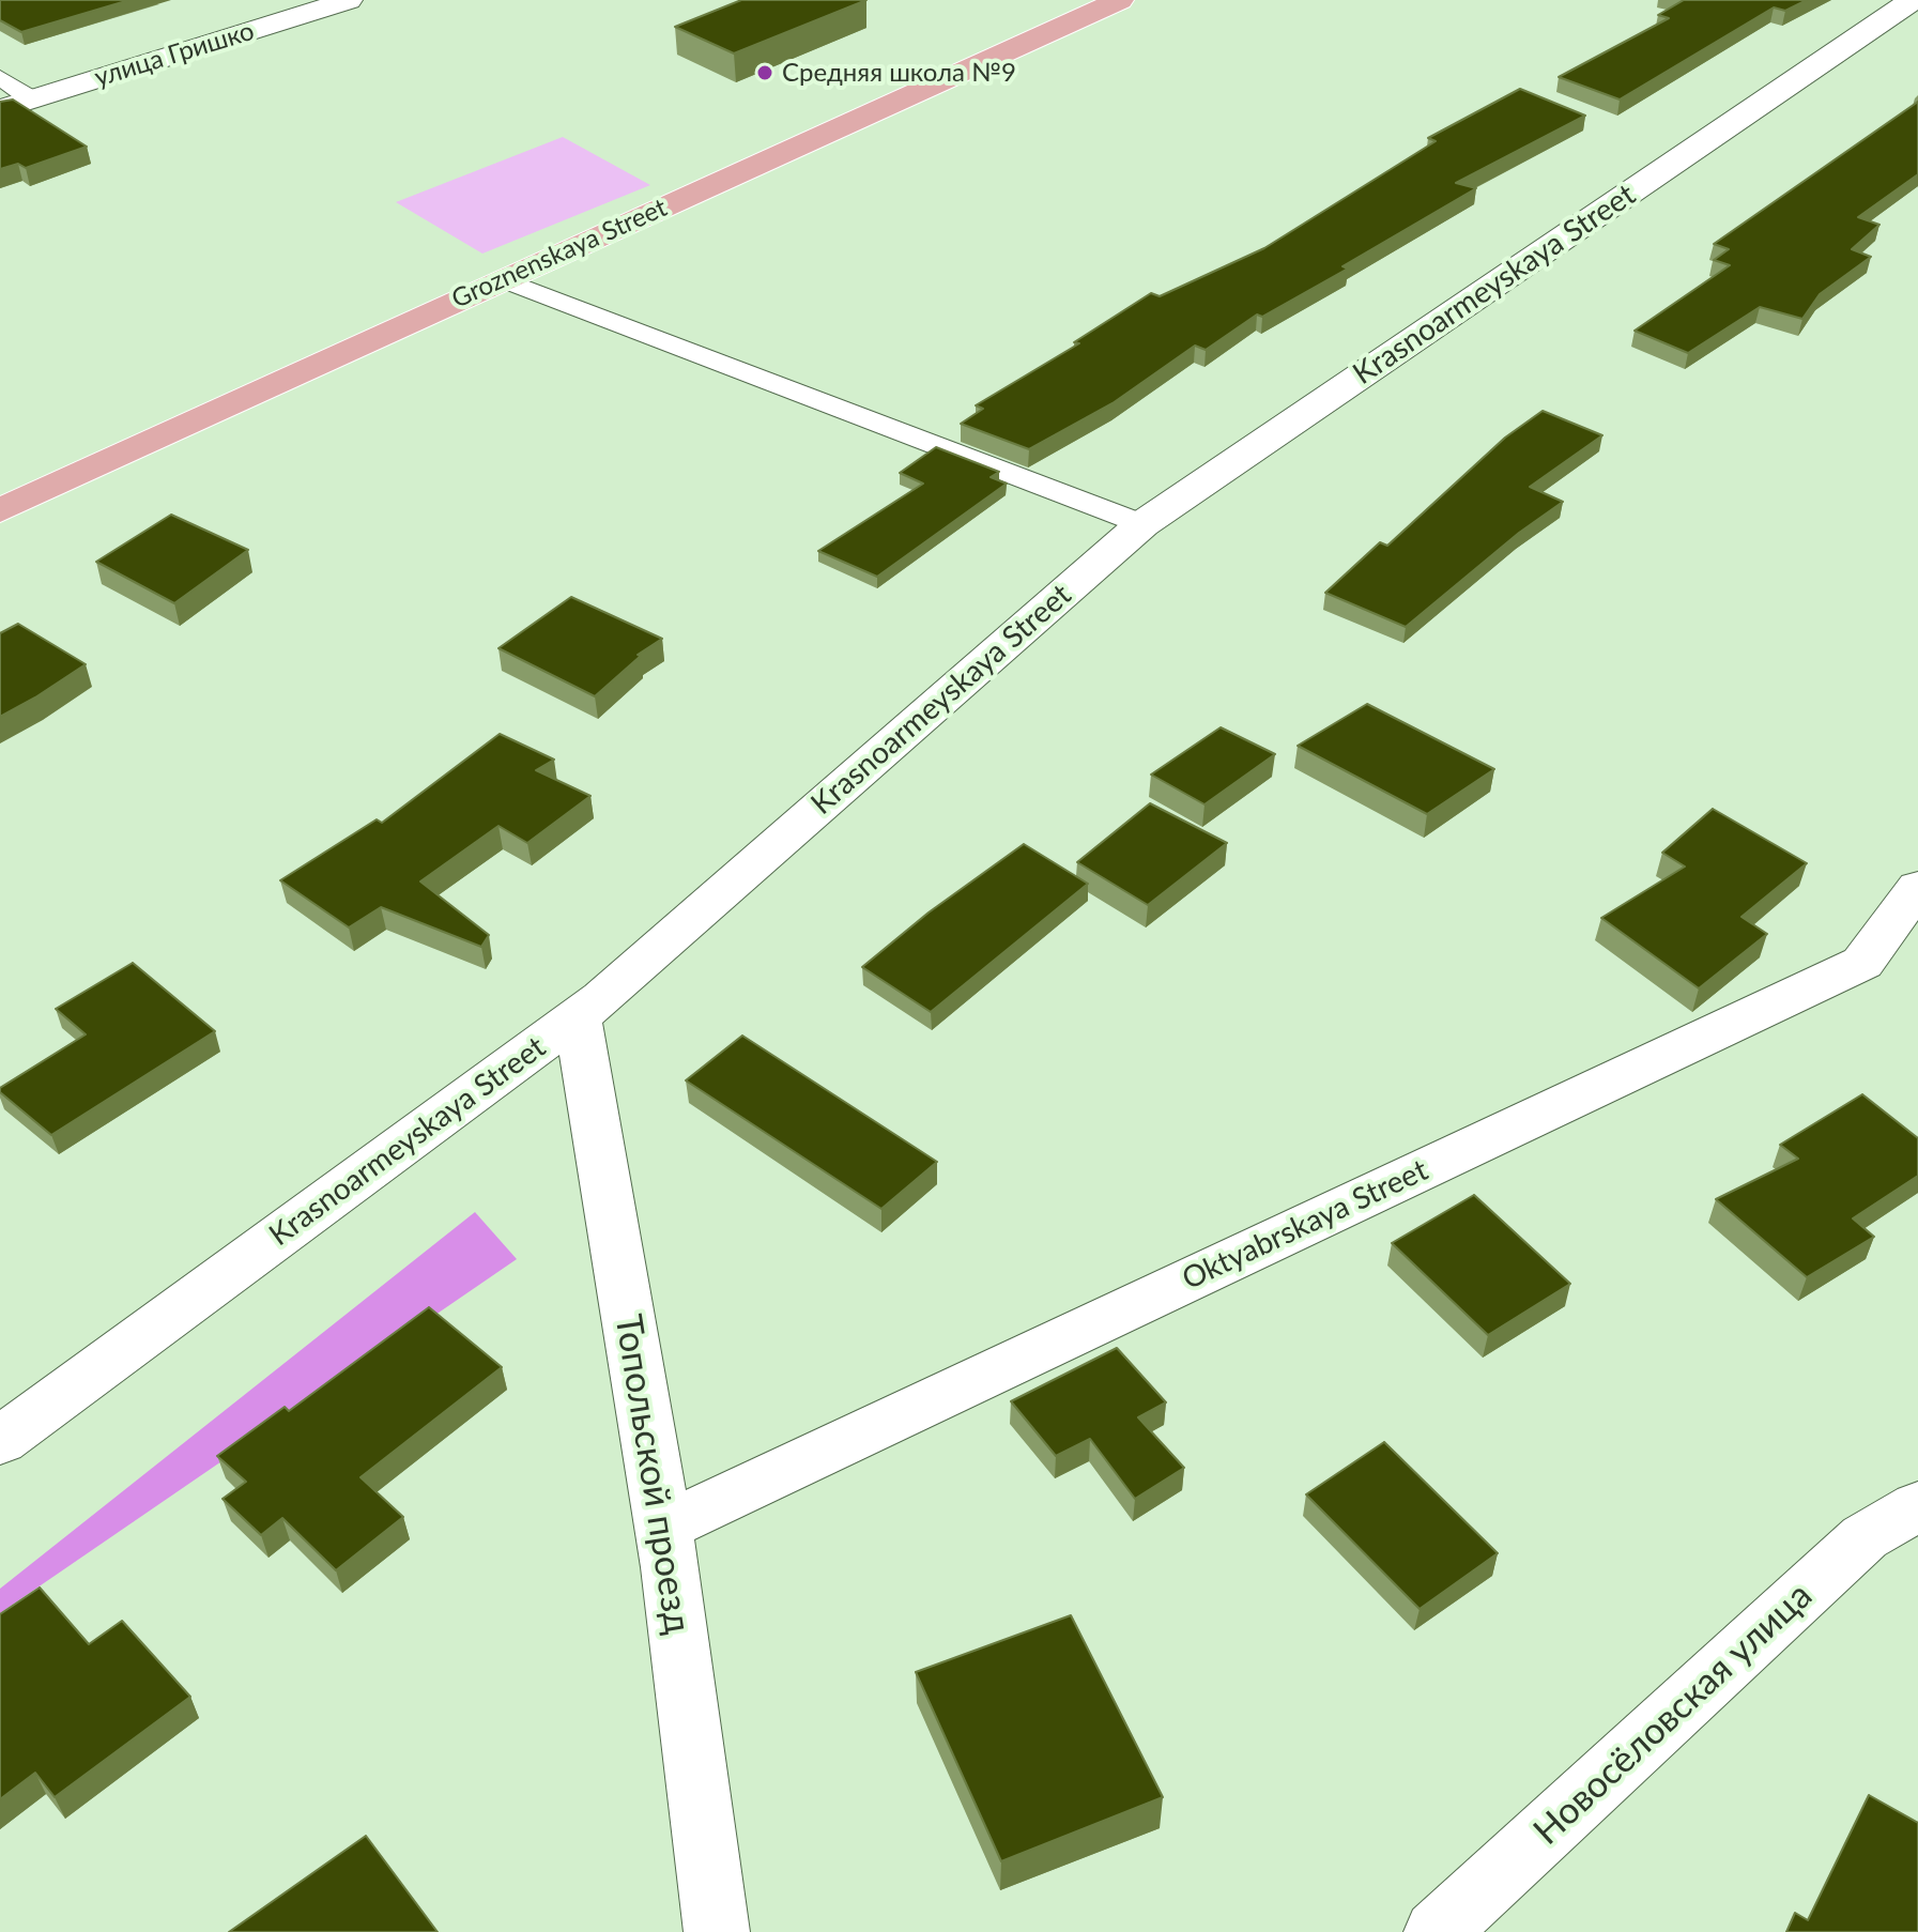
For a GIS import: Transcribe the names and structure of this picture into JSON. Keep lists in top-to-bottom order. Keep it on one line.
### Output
{"streets":{"main road":["Groznenskaya Street"],"street":["улица Гришко","Krasnoarmeyskaya Street","Oktyabrskaya Street","Топольской проезд","Новосёловская улица"]},"crossings":[["Krasnoarmeyskaya Street","Топольской проезд"],["Oktyabrskaya Street","Топольской проезд"]],"places":["Средняя школа №9"]}
